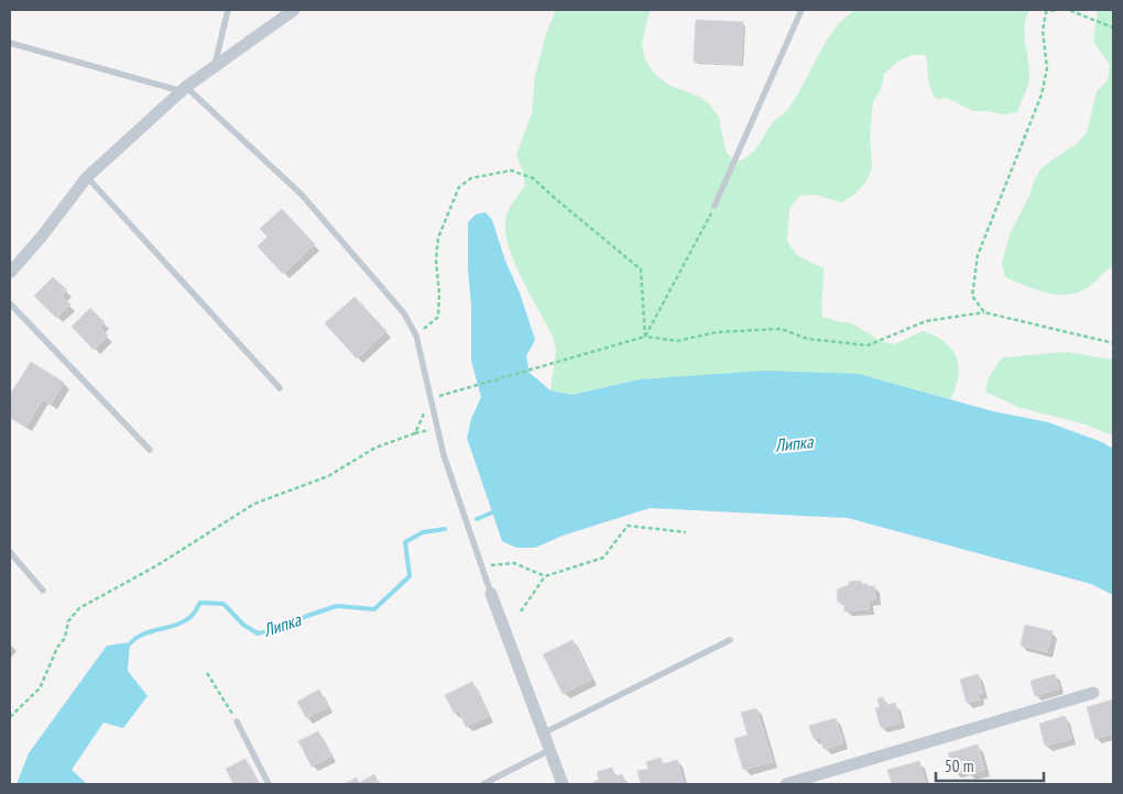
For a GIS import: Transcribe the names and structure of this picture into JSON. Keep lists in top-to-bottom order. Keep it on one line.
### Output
{"water":["Липка"],"scale_bar":"50 m"}
